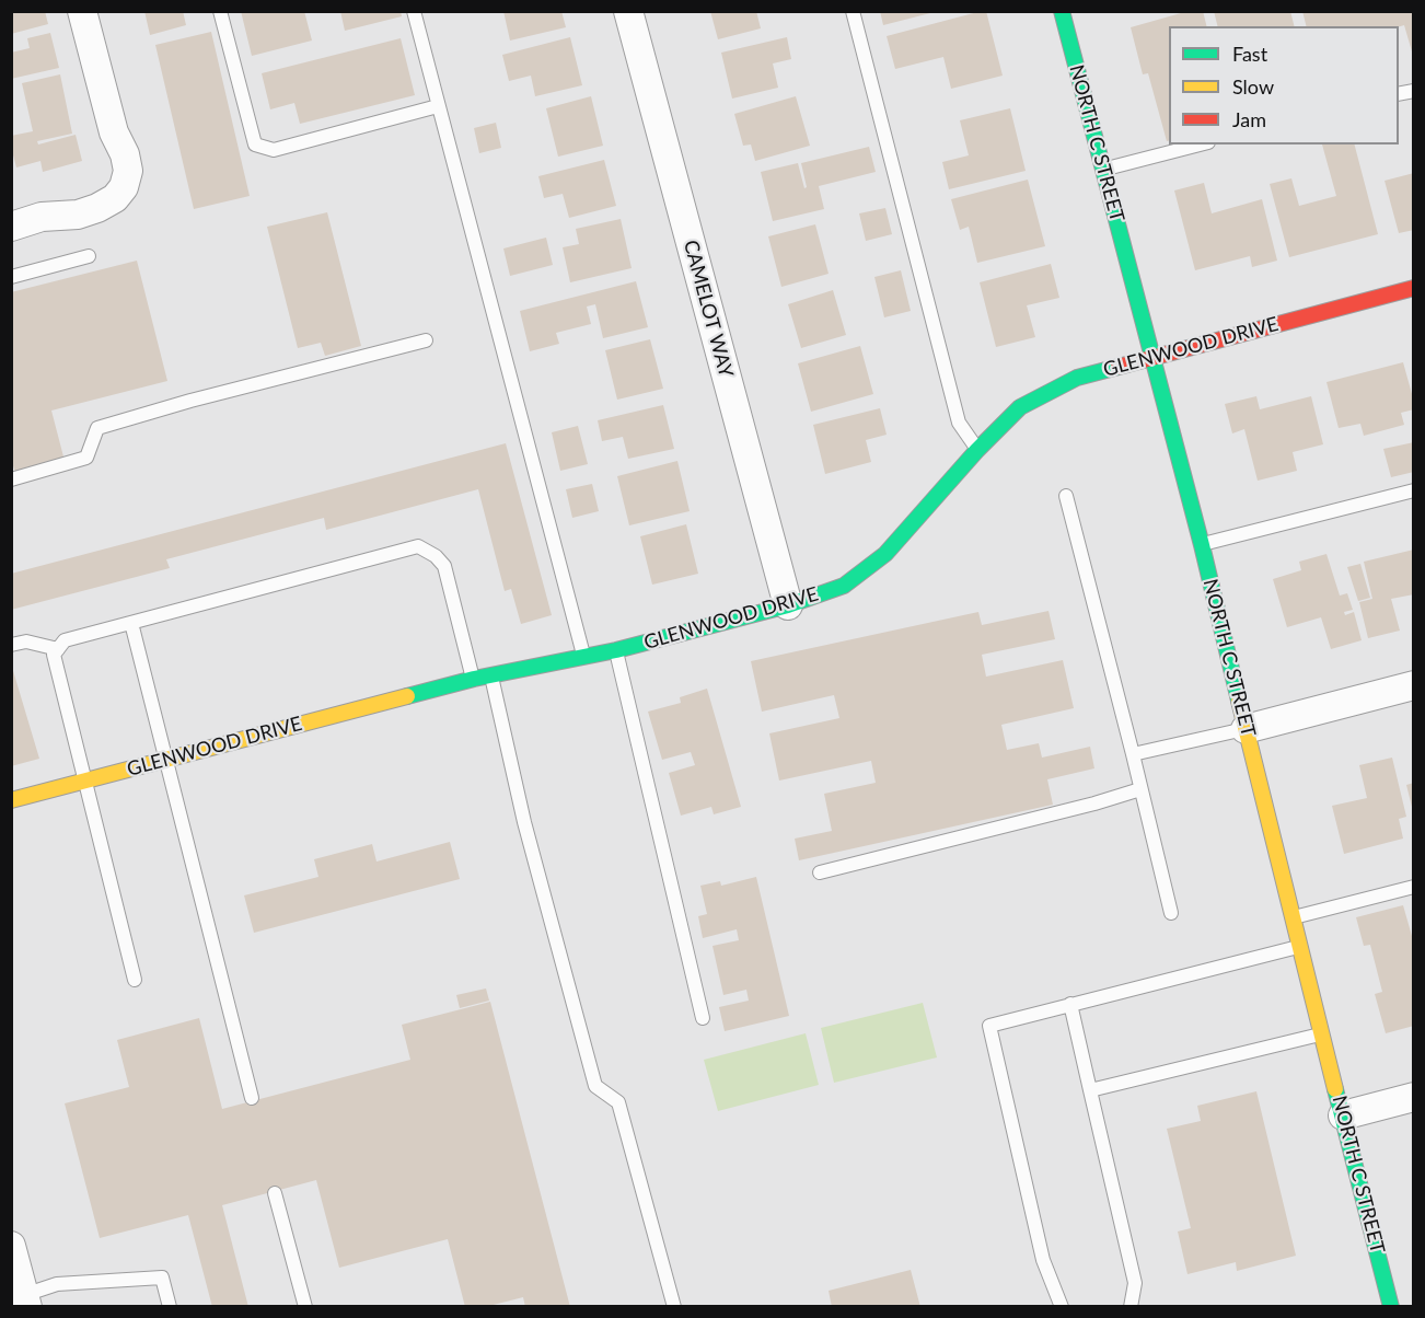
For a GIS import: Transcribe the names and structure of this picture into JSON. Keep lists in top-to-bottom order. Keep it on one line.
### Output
{"streets":{"street":["NORTH C STREET","CAMELOT WAY","GLENWOOD DRIVE"]},"crossings":[["NORTH C STREET","GLENWOOD DRIVE"],["CAMELOT WAY","GLENWOOD DRIVE"]],"legend":["Fast","Slow","Jam"]}
